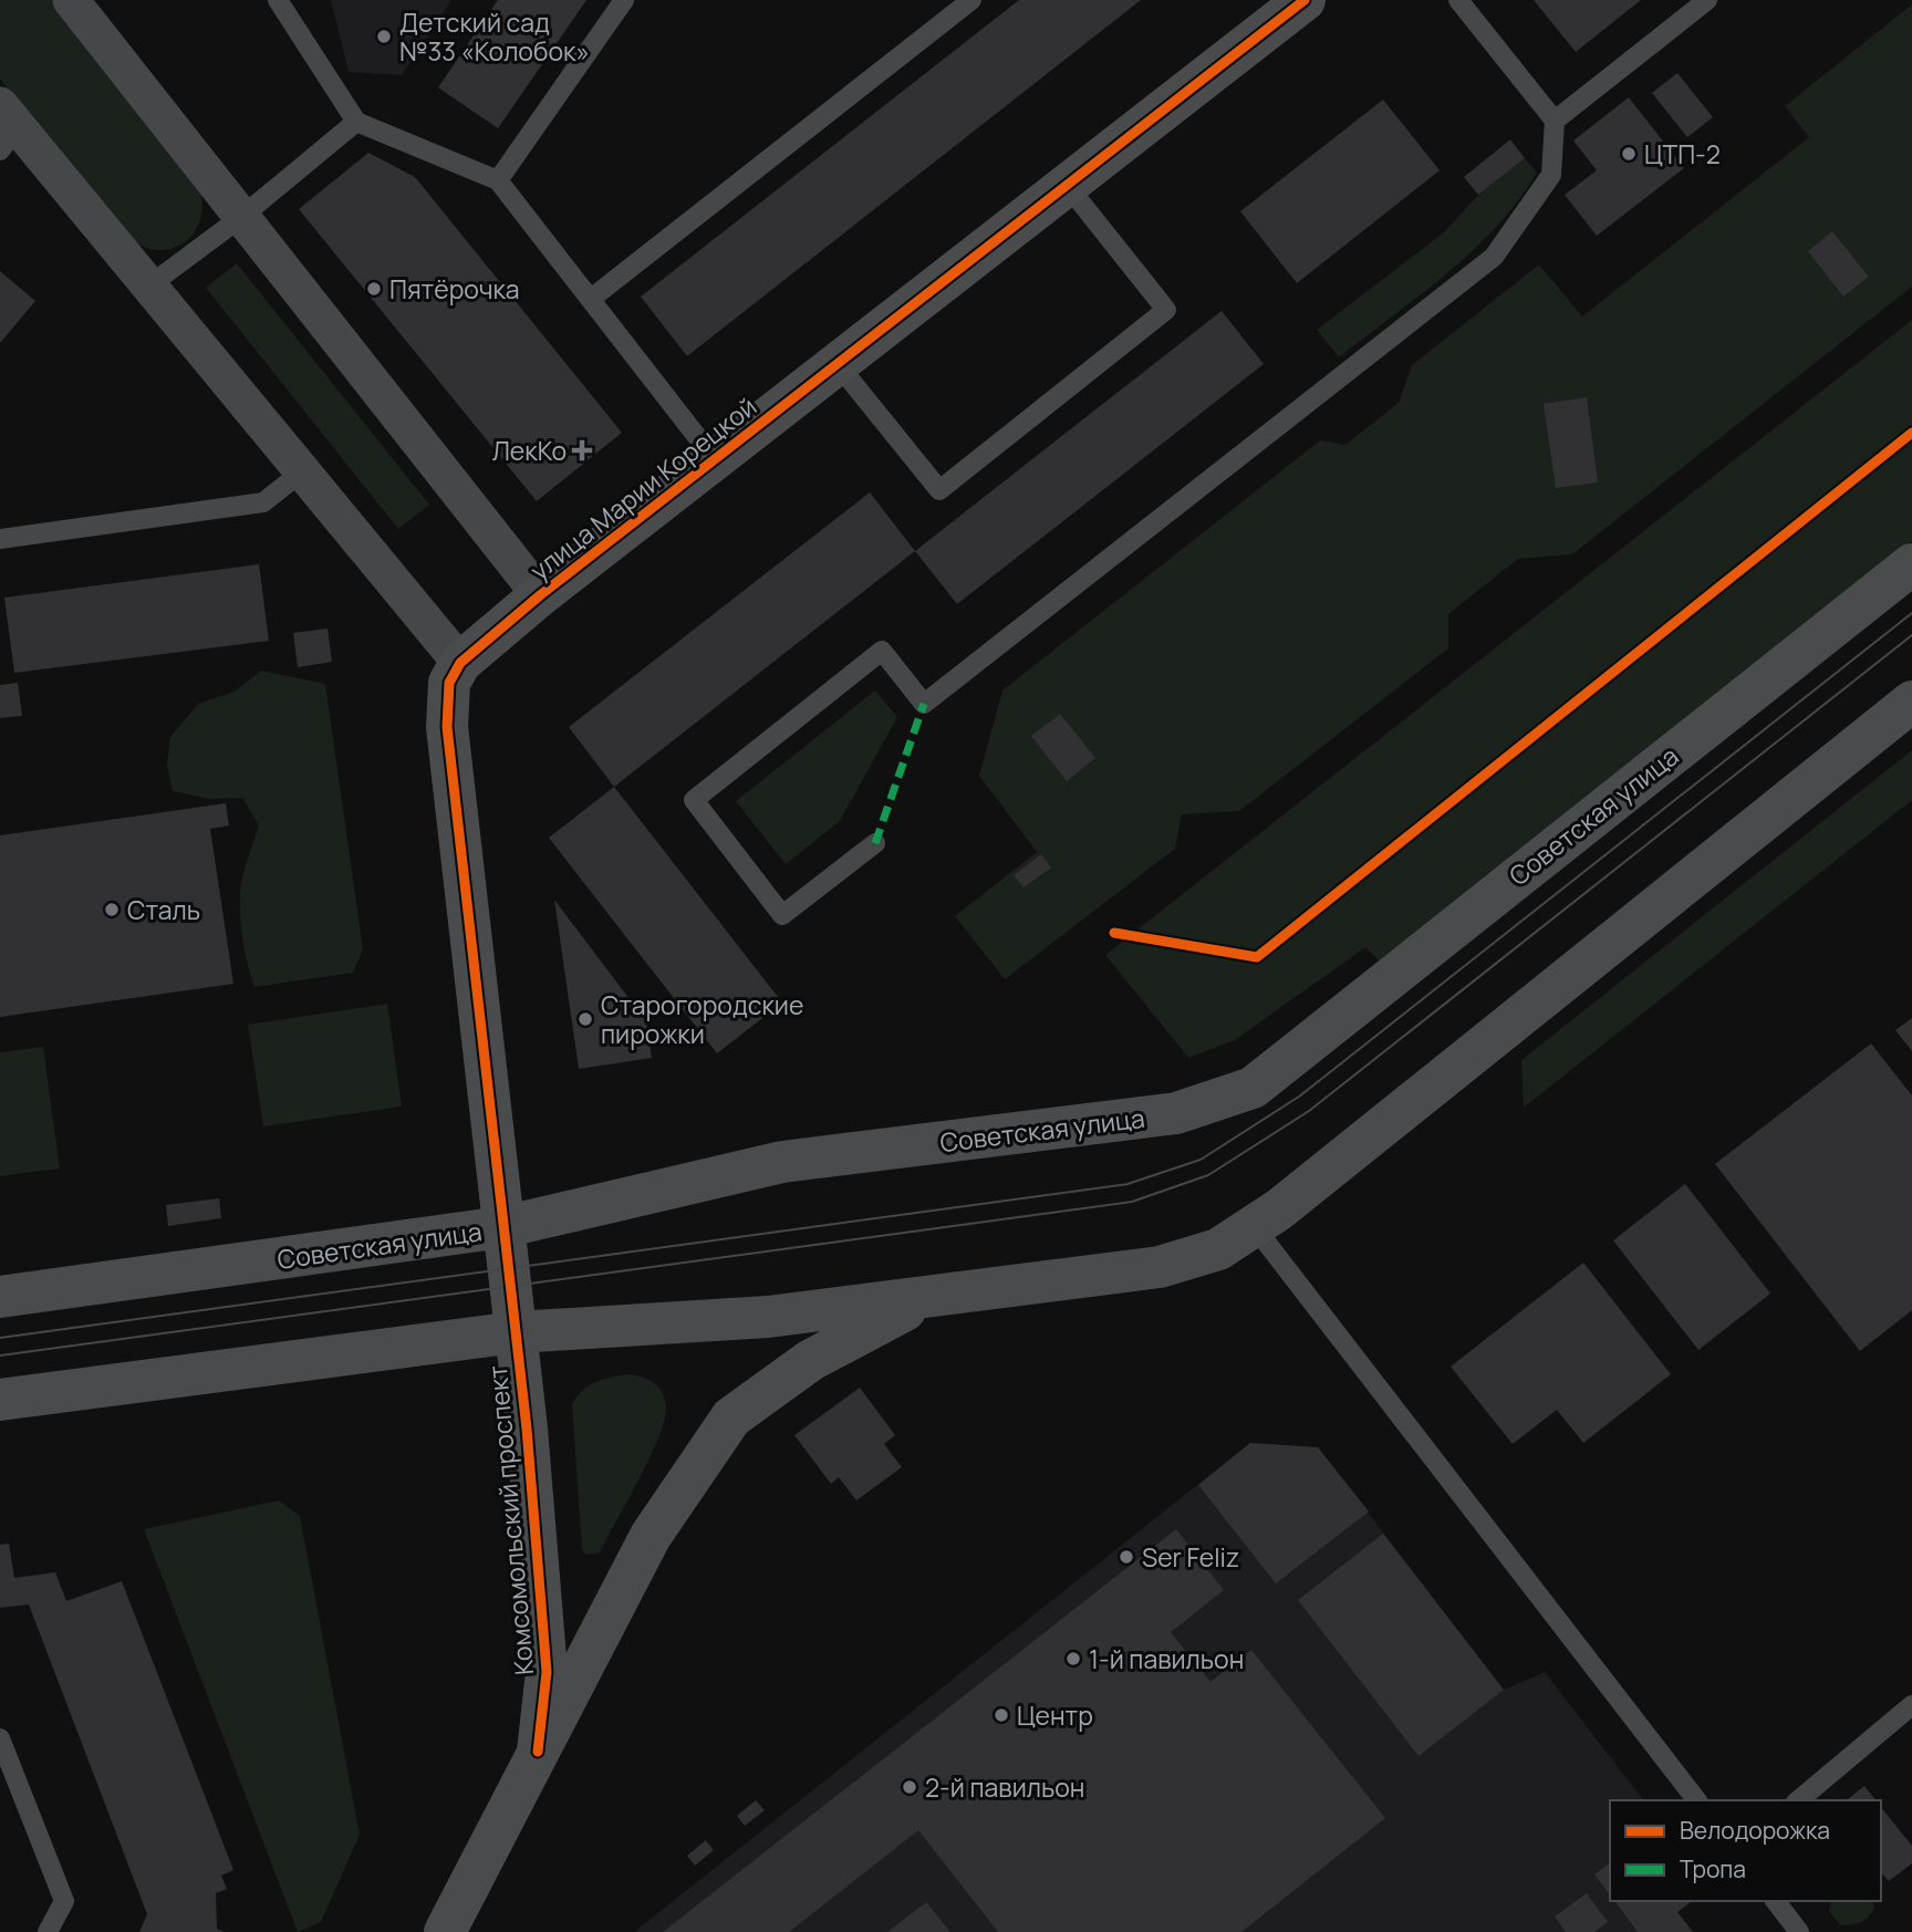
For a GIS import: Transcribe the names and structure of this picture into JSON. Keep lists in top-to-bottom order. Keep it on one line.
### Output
{"streets":{"main road":["улица Марии Корецкой","Советская улица","Комсомольский проспект"]},"crossings":[["Советская улица","Комсомольский проспект"]],"places":{"other":["Детский сад №33 «Колобок»","ЦТП-2","Пятёрочка","Сталь","Старогородские пирожки","Ser Feliz","1-й павильон","Центр","2-й павильон"],"health":["ЛекКо"]},"legend":["Велодорожка","Тропа"]}
